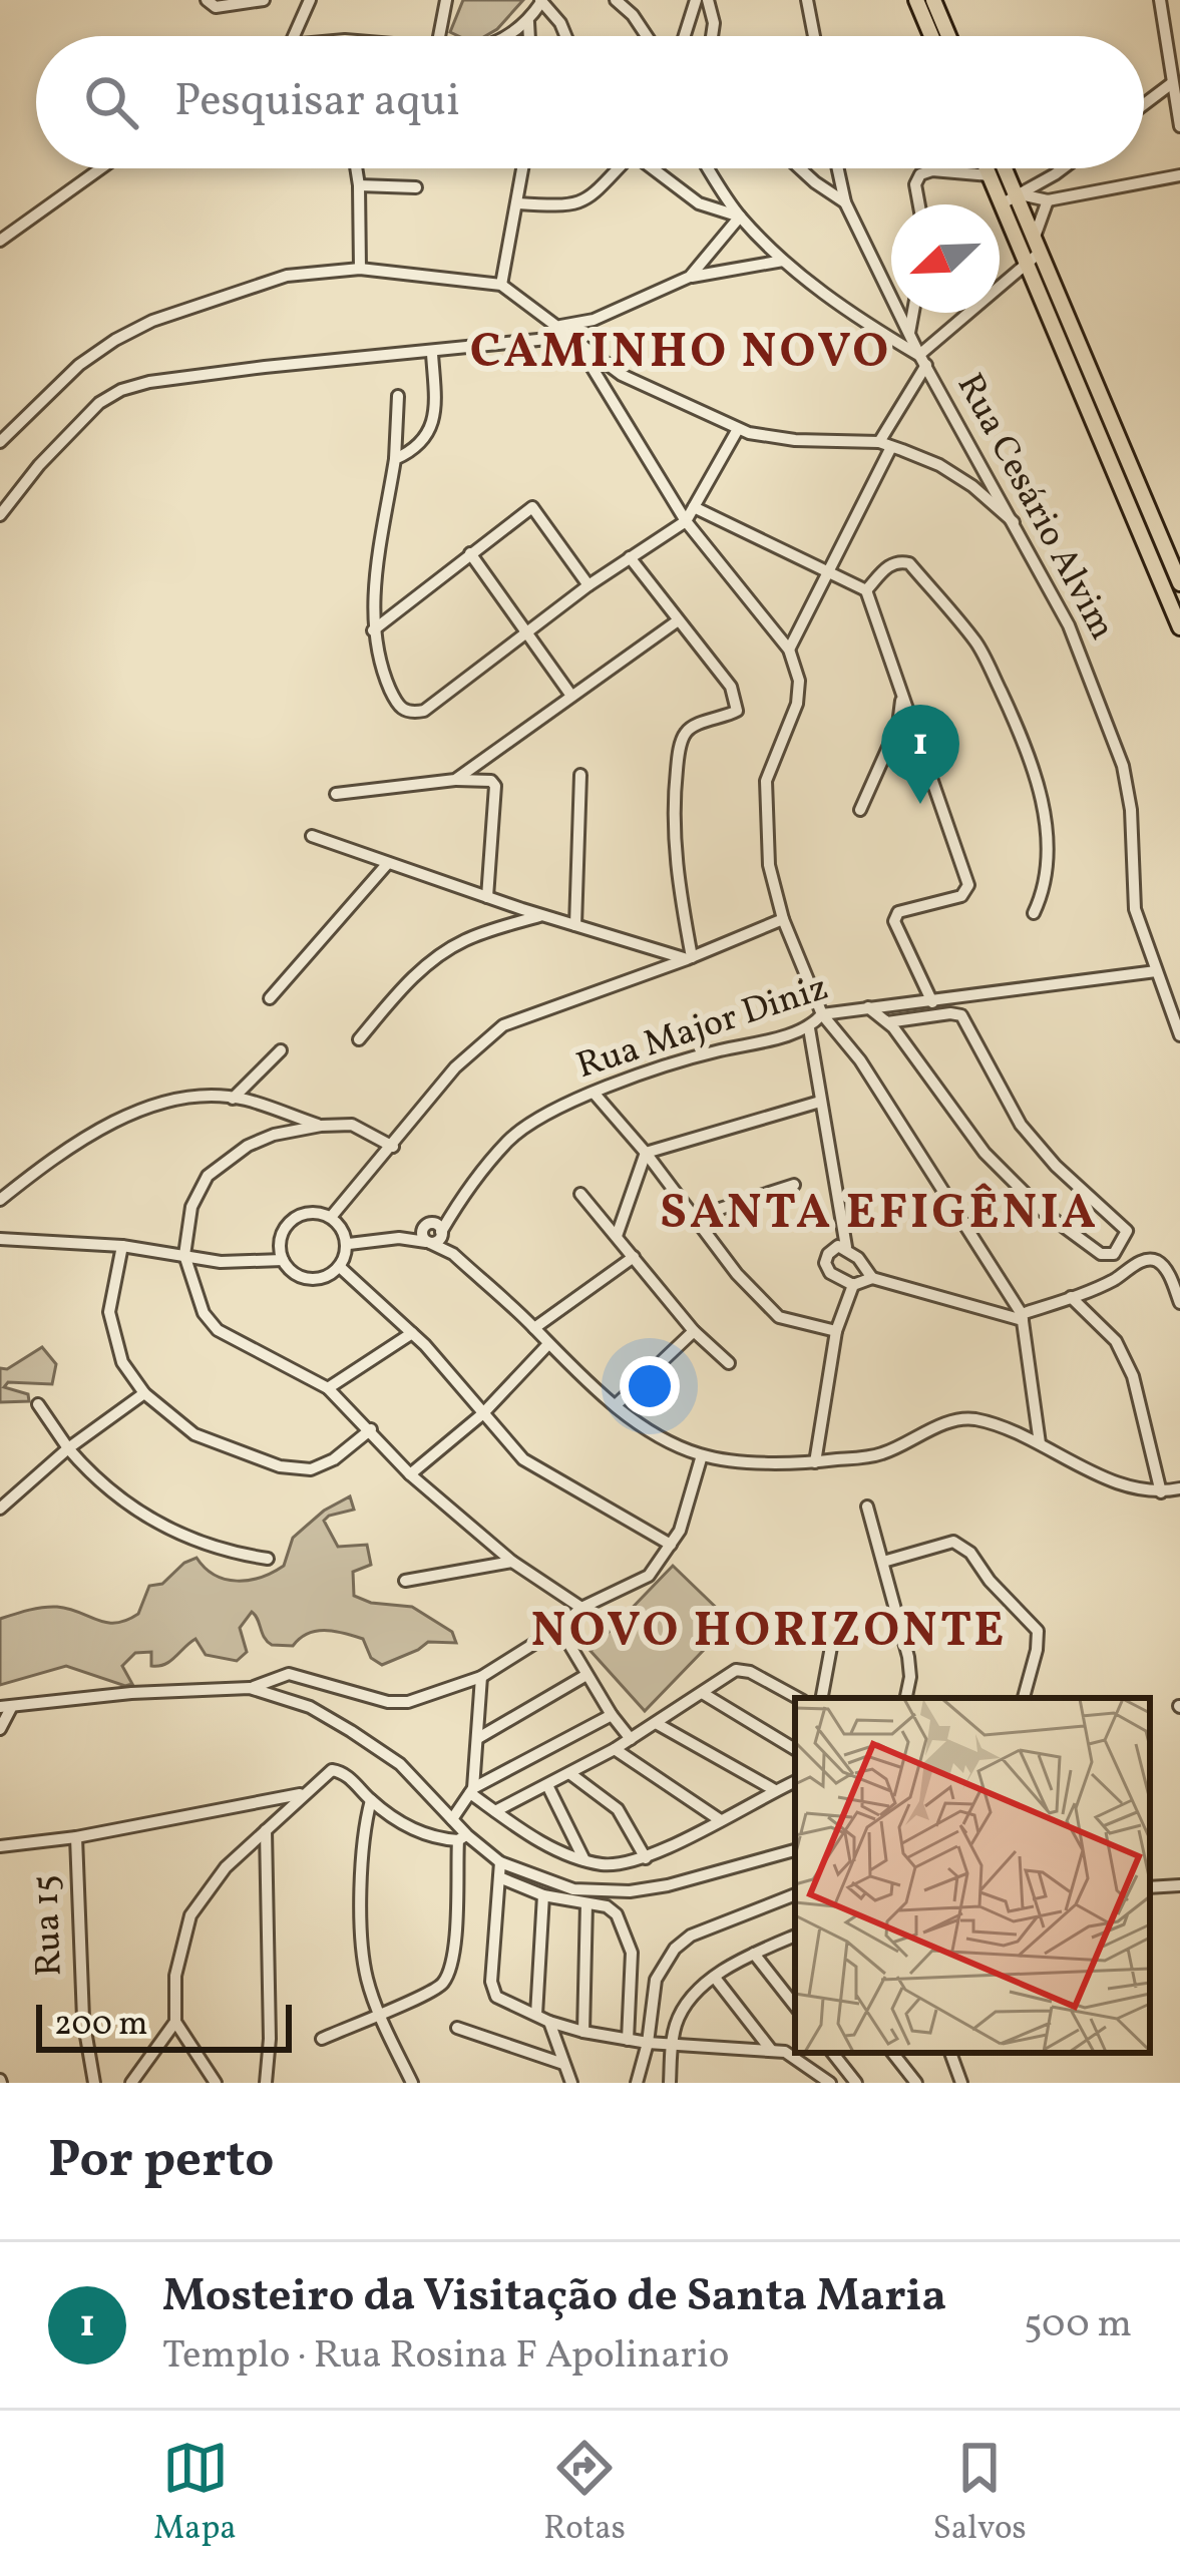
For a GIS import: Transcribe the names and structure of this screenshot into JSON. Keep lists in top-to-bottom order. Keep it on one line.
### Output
{"streets":{"street":["Rua Cesário Alvim","Rua Major Diniz","Rua 15"]},"crossings":[["Rua Cesário Alvim","Rua Major Diniz"]],"districts":["CAMINHO NOVO","SANTA EFIGÊNIA","NOVO HORIZONTE"],"scale_bar":"200 m","north":"bottom left","page":{"search":"Pesquisar aqui","pins":"1","scale":"200 m","heading":"Por perto","list":[{"mark":"1","name":"Mosteiro da Visitação de Santa Maria","note":"Templo · Rua Rosina F Apolinario","value":"500 m"}],"nav":["Mapa","Rotas","Salvos"]}}
